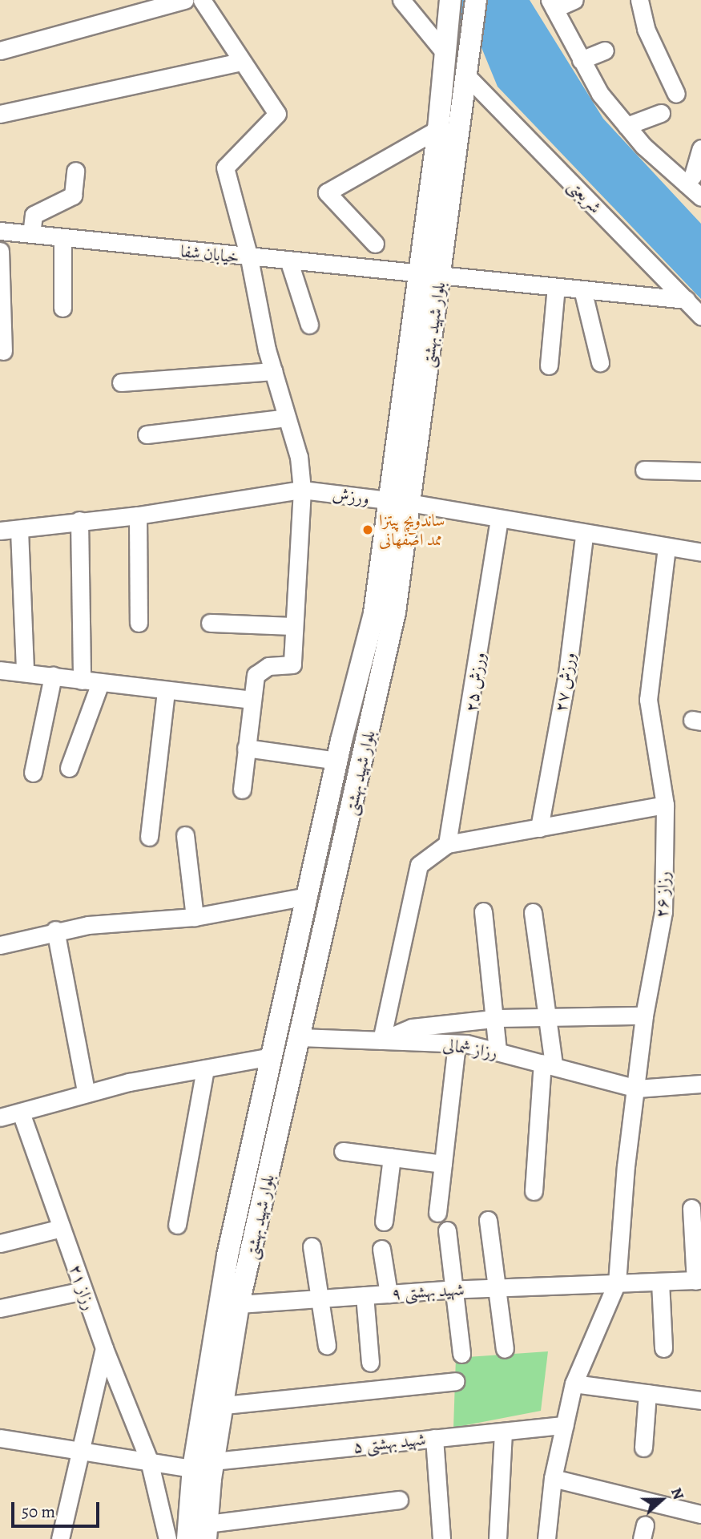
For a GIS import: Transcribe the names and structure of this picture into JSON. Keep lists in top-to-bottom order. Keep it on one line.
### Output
{"streets":{"main road":["بلوار شهید بهشتی"],"street":["شریعتی","خیابان شفا","ورزش","ورزش ۲۵","ورزش ۲۷","رزاز ۲۶","رزاز شمالی","رزاز ۲۱","شهید بهشتی ۹","شهید بهشتی ۵"]},"crossings":[["شریعتی","خیابان شفا"],["شریعتی","بلوار شهید بهشتی"],["خیابان شفا","بلوار شهید بهشتی"],["بلوار شهید بهشتی","ورزش"],["بلوار شهید بهشتی","رزاز شمالی"],["بلوار شهید بهشتی","شهید بهشتی ۹"],["بلوار شهید بهشتی","شهید بهشتی ۵"],["ورزش","ورزش ۲۵"],["ورزش","ورزش ۲۷"],["ورزش","رزاز ۲۶"],["رزاز ۲۶","رزاز شمالی"],["رزاز ۲۶","شهید بهشتی ۹"],["رزاز ۲۶","شهید بهشتی ۵"]],"places":["ساندویچ پیتزا ممد اصفهانی"],"scale_bar":"50 m","north":"right"}
